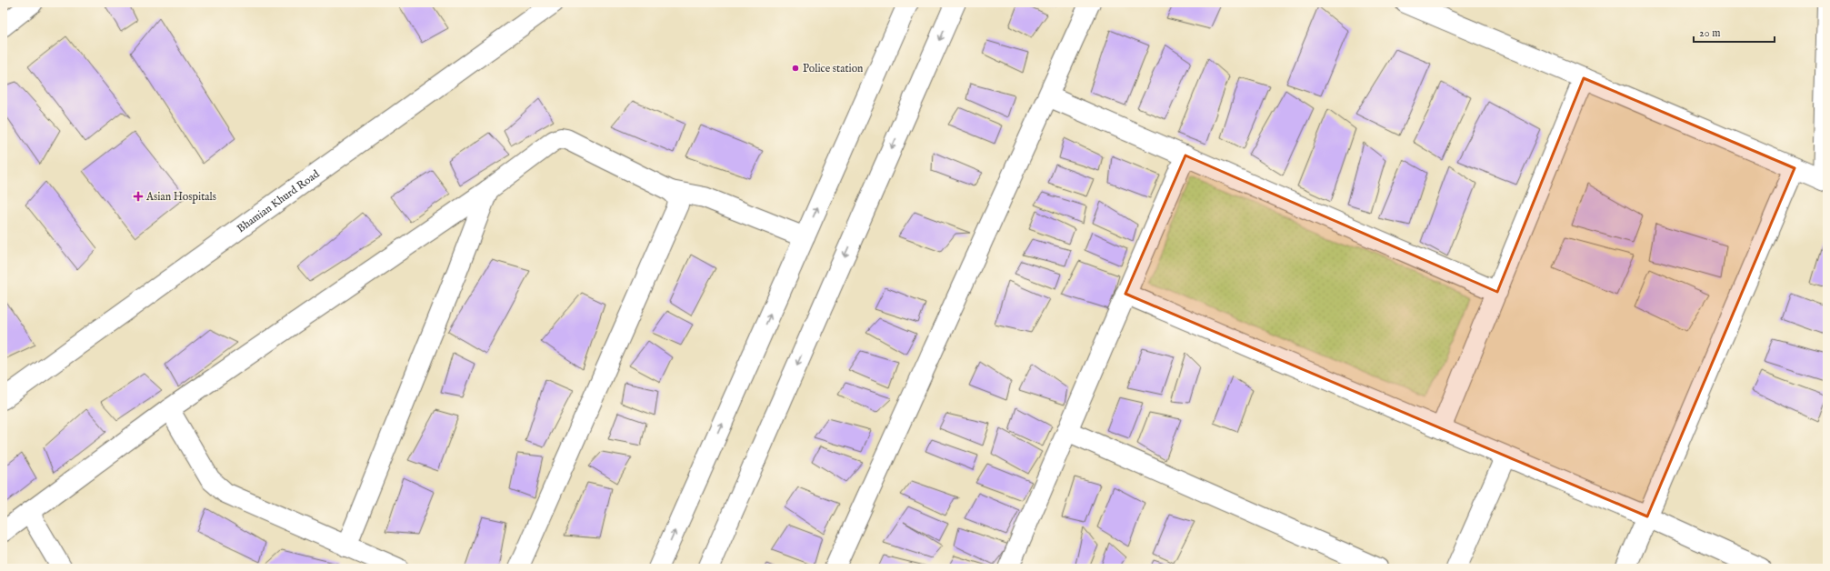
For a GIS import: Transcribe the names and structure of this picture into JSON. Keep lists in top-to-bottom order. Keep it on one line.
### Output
{"streets":{"street":["Bhamian Khurd Road"]},"places":{"other":["Police station"],"health":["Asian Hospitals"]},"scale_bar":"20 m"}
